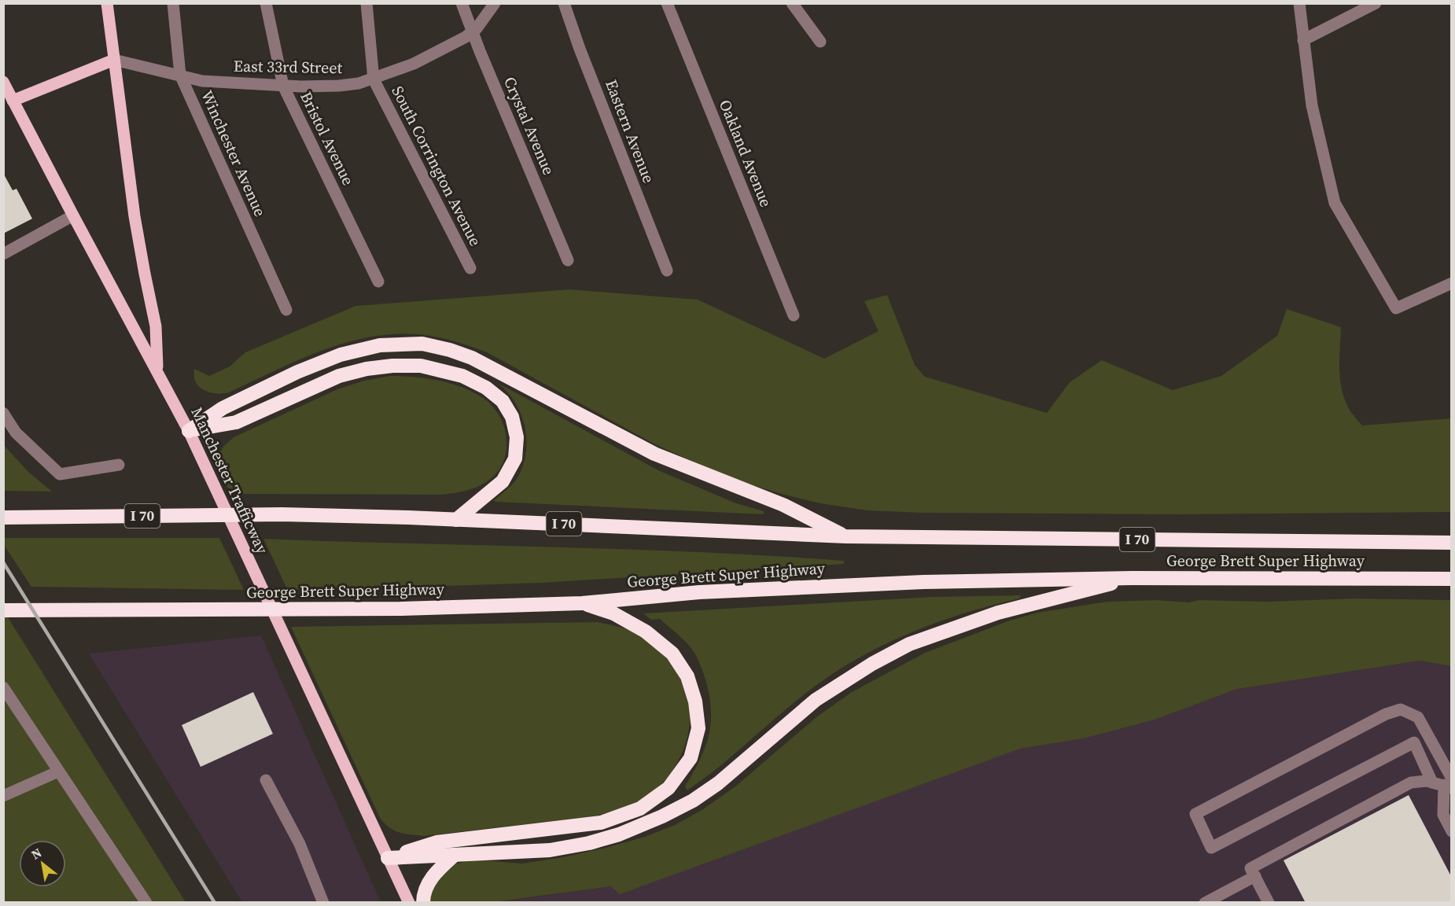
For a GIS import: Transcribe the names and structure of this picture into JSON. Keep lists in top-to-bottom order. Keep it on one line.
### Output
{"streets":{"highway":["I 70","George Brett Super Highway"],"main road":["Manchester Trafficway"],"street":["East 33rd Street","Crystal Avenue","Eastern Avenue","Bristol Avenue","Winchester Avenue","Oakland Avenue","South Corrington Avenue"]},"crossings":[["East 33rd Street","Crystal Avenue"],["East 33rd Street","Bristol Avenue"],["East 33rd Street","Winchester Avenue"],["East 33rd Street","South Corrington Avenue"]],"north":"top left"}
